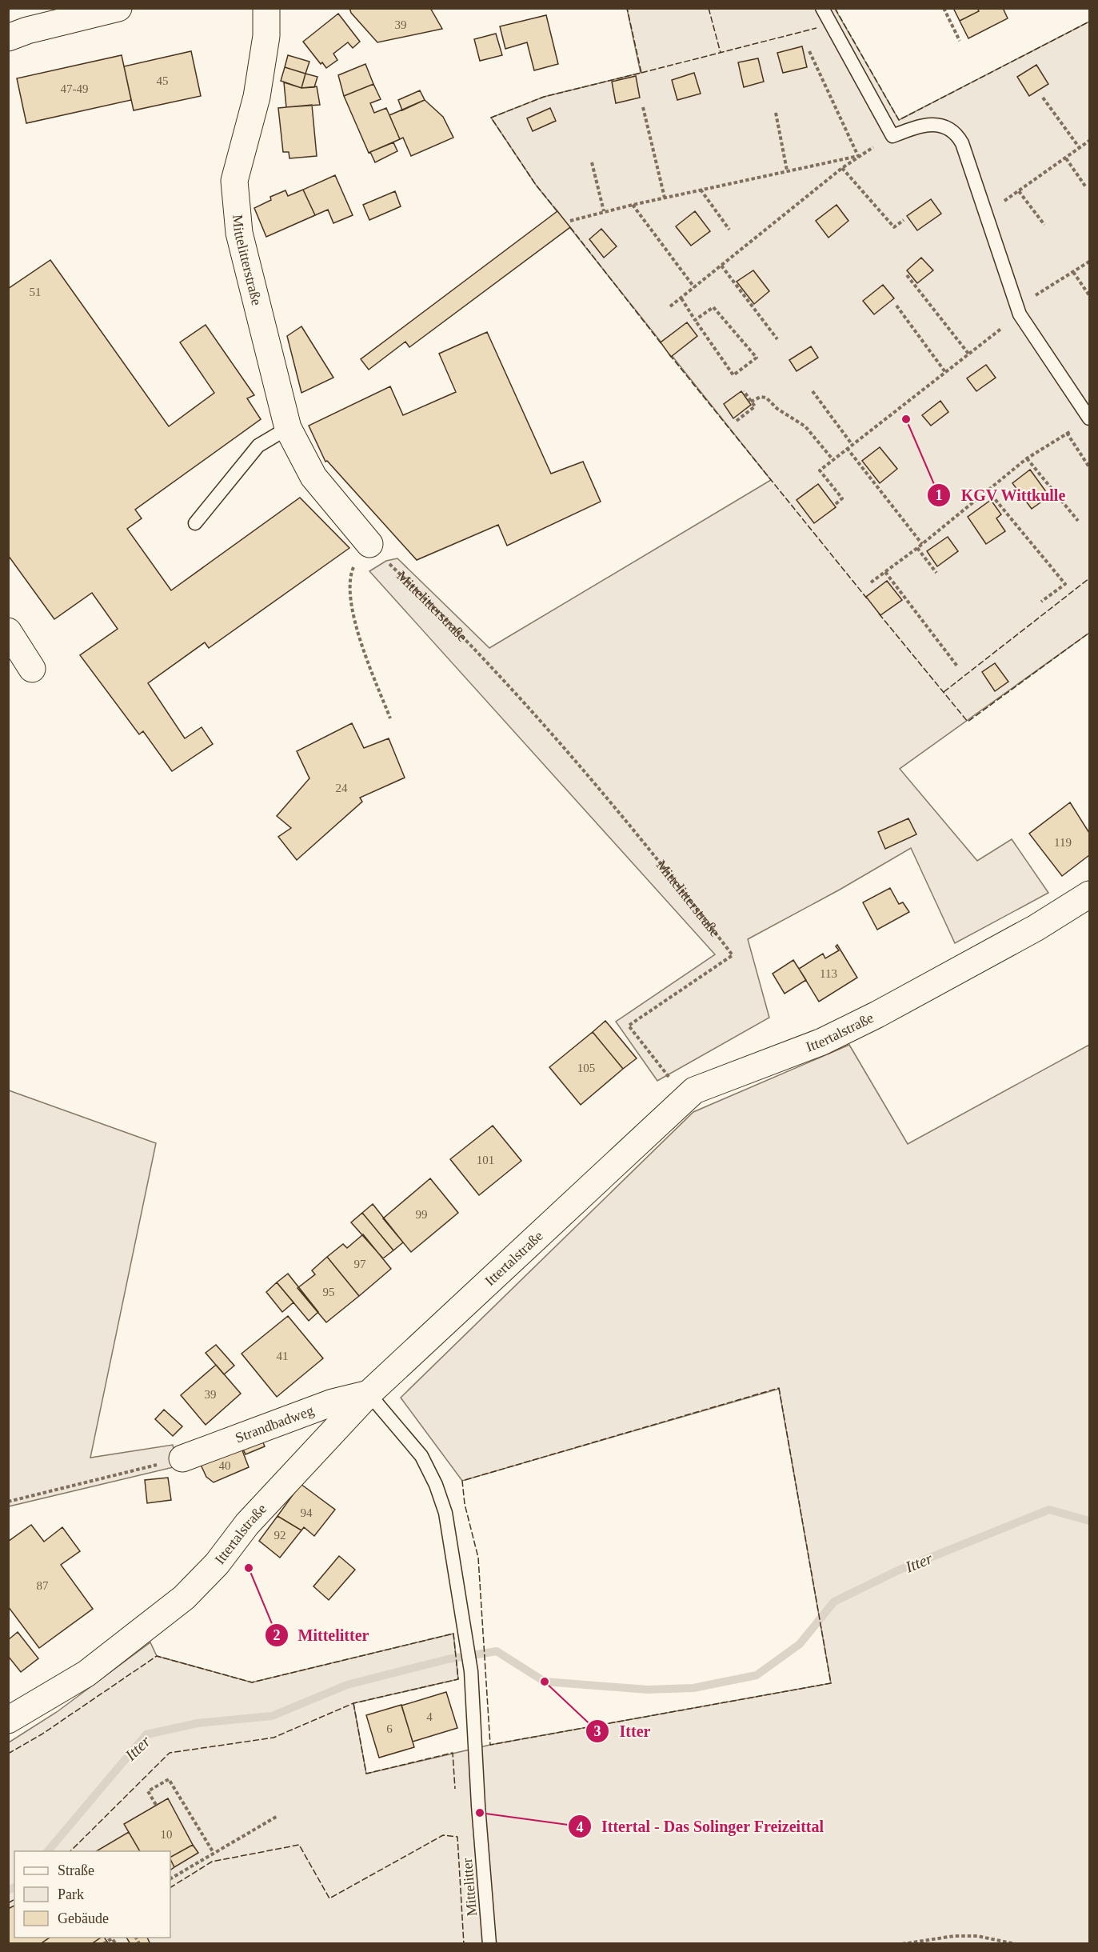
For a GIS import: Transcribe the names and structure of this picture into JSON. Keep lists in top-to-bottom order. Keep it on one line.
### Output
{"streets":{"street":["Mittelitterstraße","Ittertalstraße","Strandbadweg"],"lane":["Mittelitter"]},"crossings":[["Ittertalstraße","Strandbadweg"],["Ittertalstraße","Mittelitter"],["Strandbadweg","Mittelitter"]],"water":["Itter"],"places":["KGV Wittkulle","Mittelitter","Itter","Ittertal - Das Solinger Freizeittal"],"house_numbers":["39","45","47-49","51","24","119","113","105","101","99","97","95","41","39","40","94","92","87","4","6","10"],"legend":["Straße","Park","Gebäude"]}
